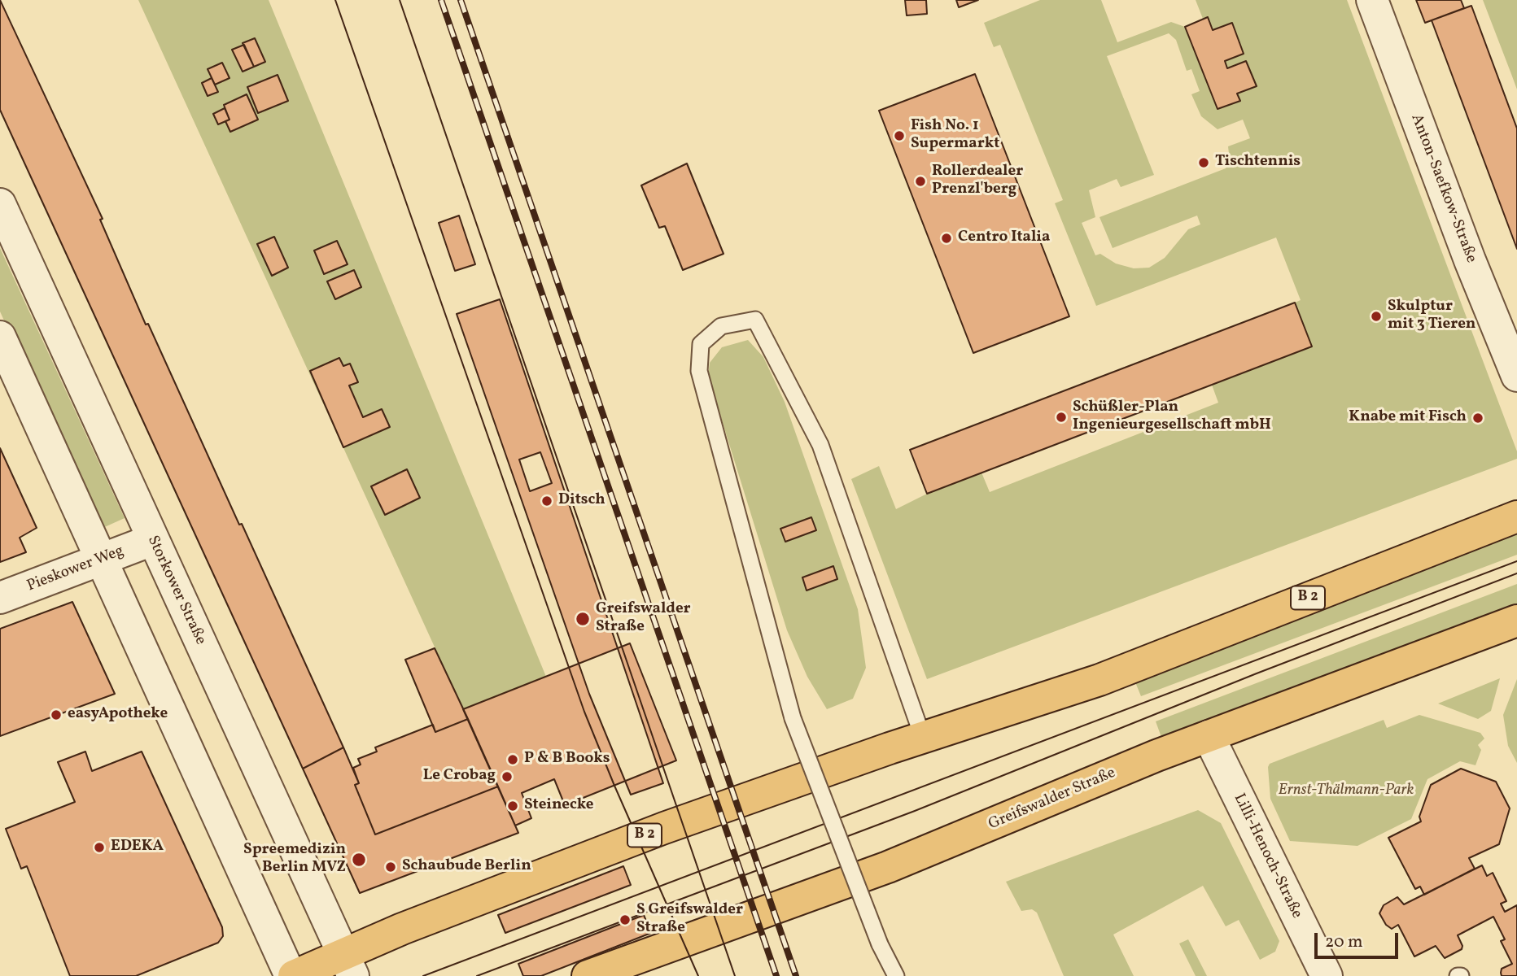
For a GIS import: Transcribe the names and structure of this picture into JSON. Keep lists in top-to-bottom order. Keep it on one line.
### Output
{"streets":{"main road":["B 2","Greifswalder Straße"],"street":["Anton-Saefkow-Straße","Pieskower Weg","Storkower Straße","Lilli-Henoch-Straße"]},"crossings":[["Pieskower Weg","Storkower Straße"],["Storkower Straße","B 2"],["Greifswalder Straße","Lilli-Henoch-Straße"]],"parks":["Ernst-Thälmann-Park"],"places":["Fish No. 1 Supermarkt","Tischtennis","Rollerdealer Prenzl'berg","Centro Italia","Skulptur mit 3 Tieren","Schüßler-Plan Ingenieurgesellschaft mbH","Knabe mit Fisch","Ditsch","Greifswalder Straße","easyApotheke","P & B Books","Le Crobag","Steinecke","EDEKA","Spreemedizin Berlin MVZ","Schaubude Berlin","S Greifswalder Straße"],"scale_bar":"20 m"}
